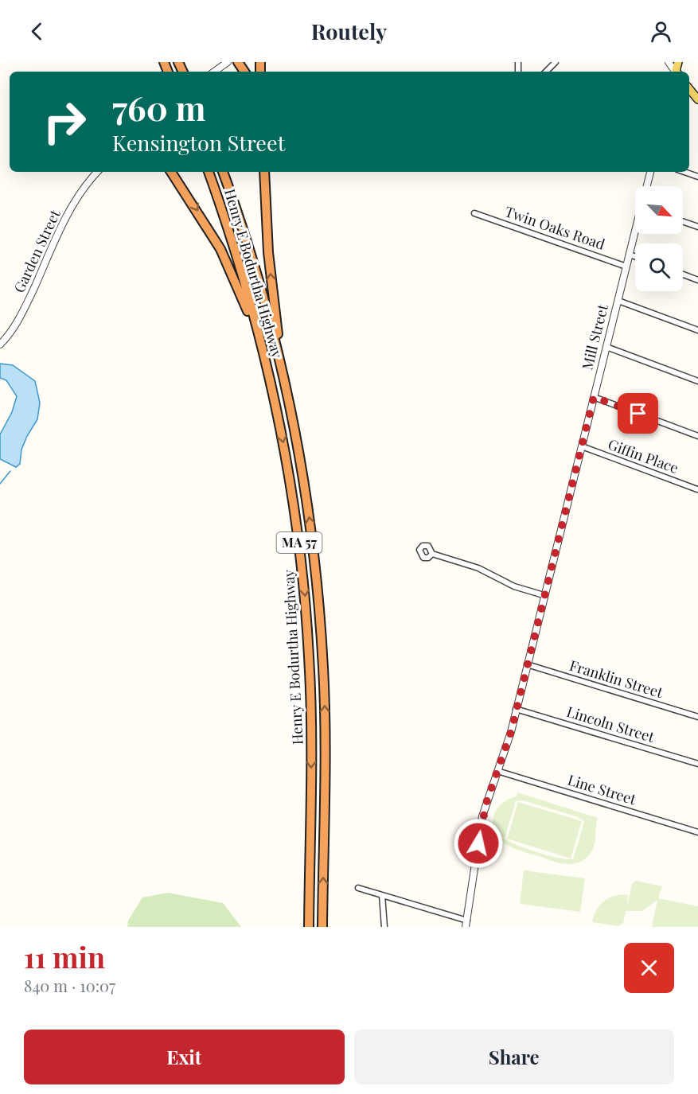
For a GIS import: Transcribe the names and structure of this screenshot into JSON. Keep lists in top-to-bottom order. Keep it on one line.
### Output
{"streets":{"highway":["Henry E Bodurtha Highway","MA 57"],"street":["Twin Oaks Road","Garden Street","Mill Street","Giffin Place","Franklin Street","Lincoln Street","Line Street"]},"crossings":[["Twin Oaks Road","Mill Street"],["Mill Street","Giffin Place"],["Mill Street","Franklin Street"],["Mill Street","Lincoln Street"],["Mill Street","Line Street"]],"north":"bottom right","page":{"header":"Routely","turn":["760 m","Kensington Street"],"heading":["11 min","840 m · 10:07"],"buttons":["Exit","Share"]}}
